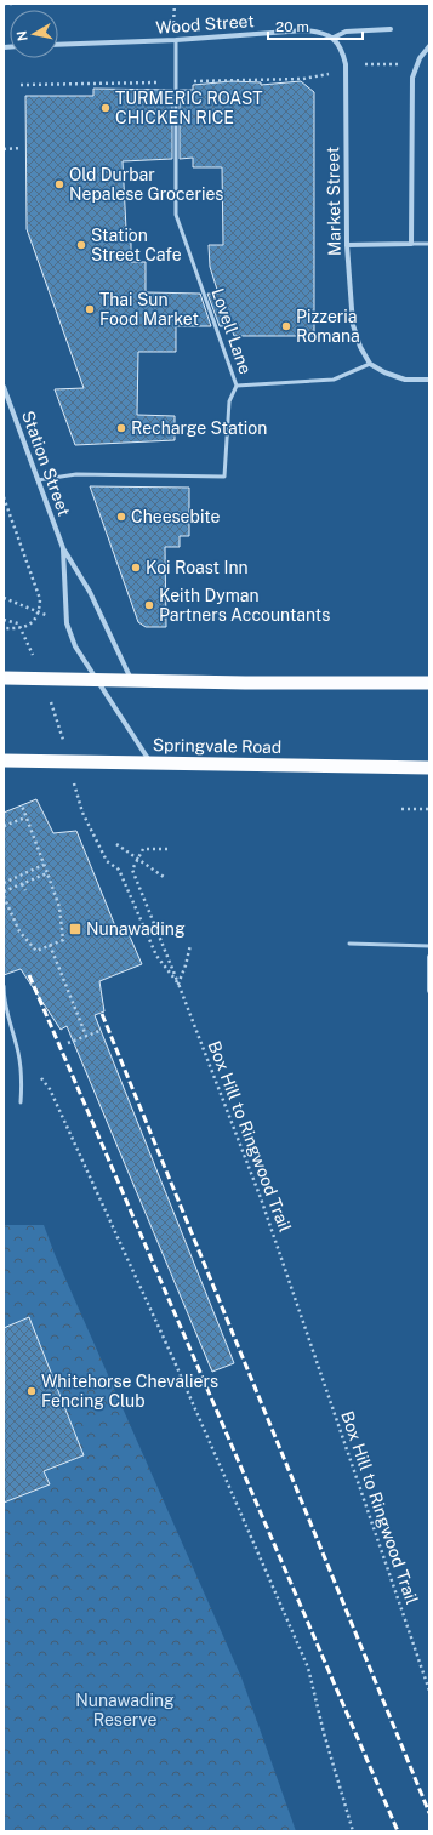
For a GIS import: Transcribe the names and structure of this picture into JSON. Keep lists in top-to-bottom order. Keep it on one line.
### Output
{"streets":{"highway":["Springvale Road"],"street":["Wood Street","Market Street","Station Street"],"lane":["Lovell Lane"],"path":["Box Hill to Ringwood Trail"]},"crossings":[["Wood Street","Market Street"],["Wood Street","Lovell Lane"],["Lovell Lane","Station Street"],["Station Street","Springvale Road"],["Springvale Road","Box Hill to Ringwood Trail"]],"parks":["Nunawading Reserve"],"places":{"other":["TURMERIC ROAST CHICKEN RICE","Old Durbar Nepalese Groceries","Station Street Cafe","Thai Sun Food Market","Pizzeria Romana","Recharge Station","Cheesebite","Koi Roast Inn","Keith Dyman Partners Accountants","Whitehorse Chevaliers Fencing Club"],"transit":["Nunawading"]},"scale_bar":"20 m","north":"left"}
